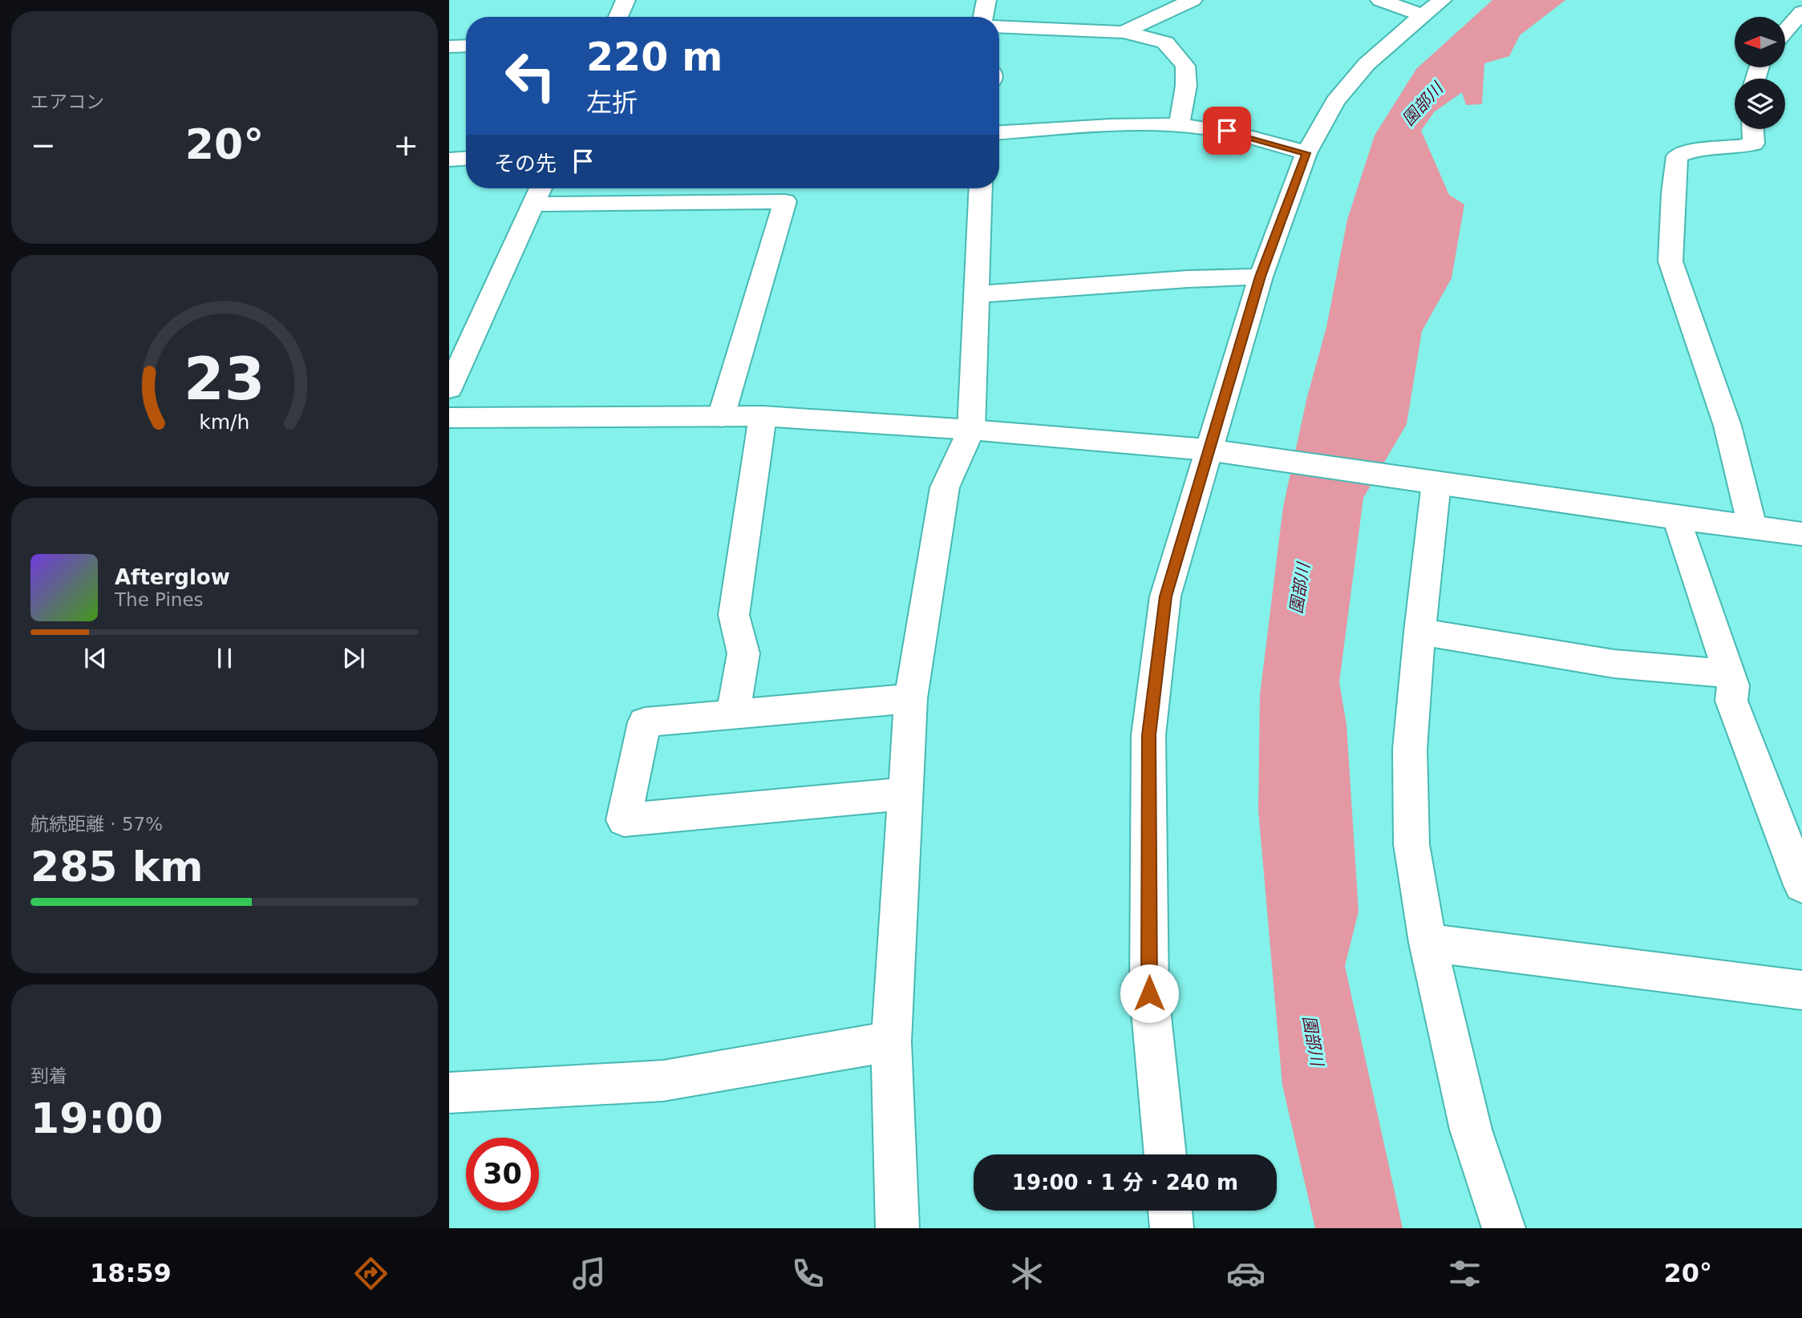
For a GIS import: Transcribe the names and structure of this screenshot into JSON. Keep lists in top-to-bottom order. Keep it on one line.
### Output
{"water":["園部川"],"north":"left","page":{"tile":["エアコン",["航続距離 · 57%","285 km"],["到着","19:00"]],"turn":["220 m","左折"],"heat":["−","20°","+"],"then":"その先","song":["Afterglow","The Pines"],"limit":"30","trip":"19:00 · 1 分 · 240 m","tabs":["18:59","20°"],"gauge":["23","km/h"]}}
